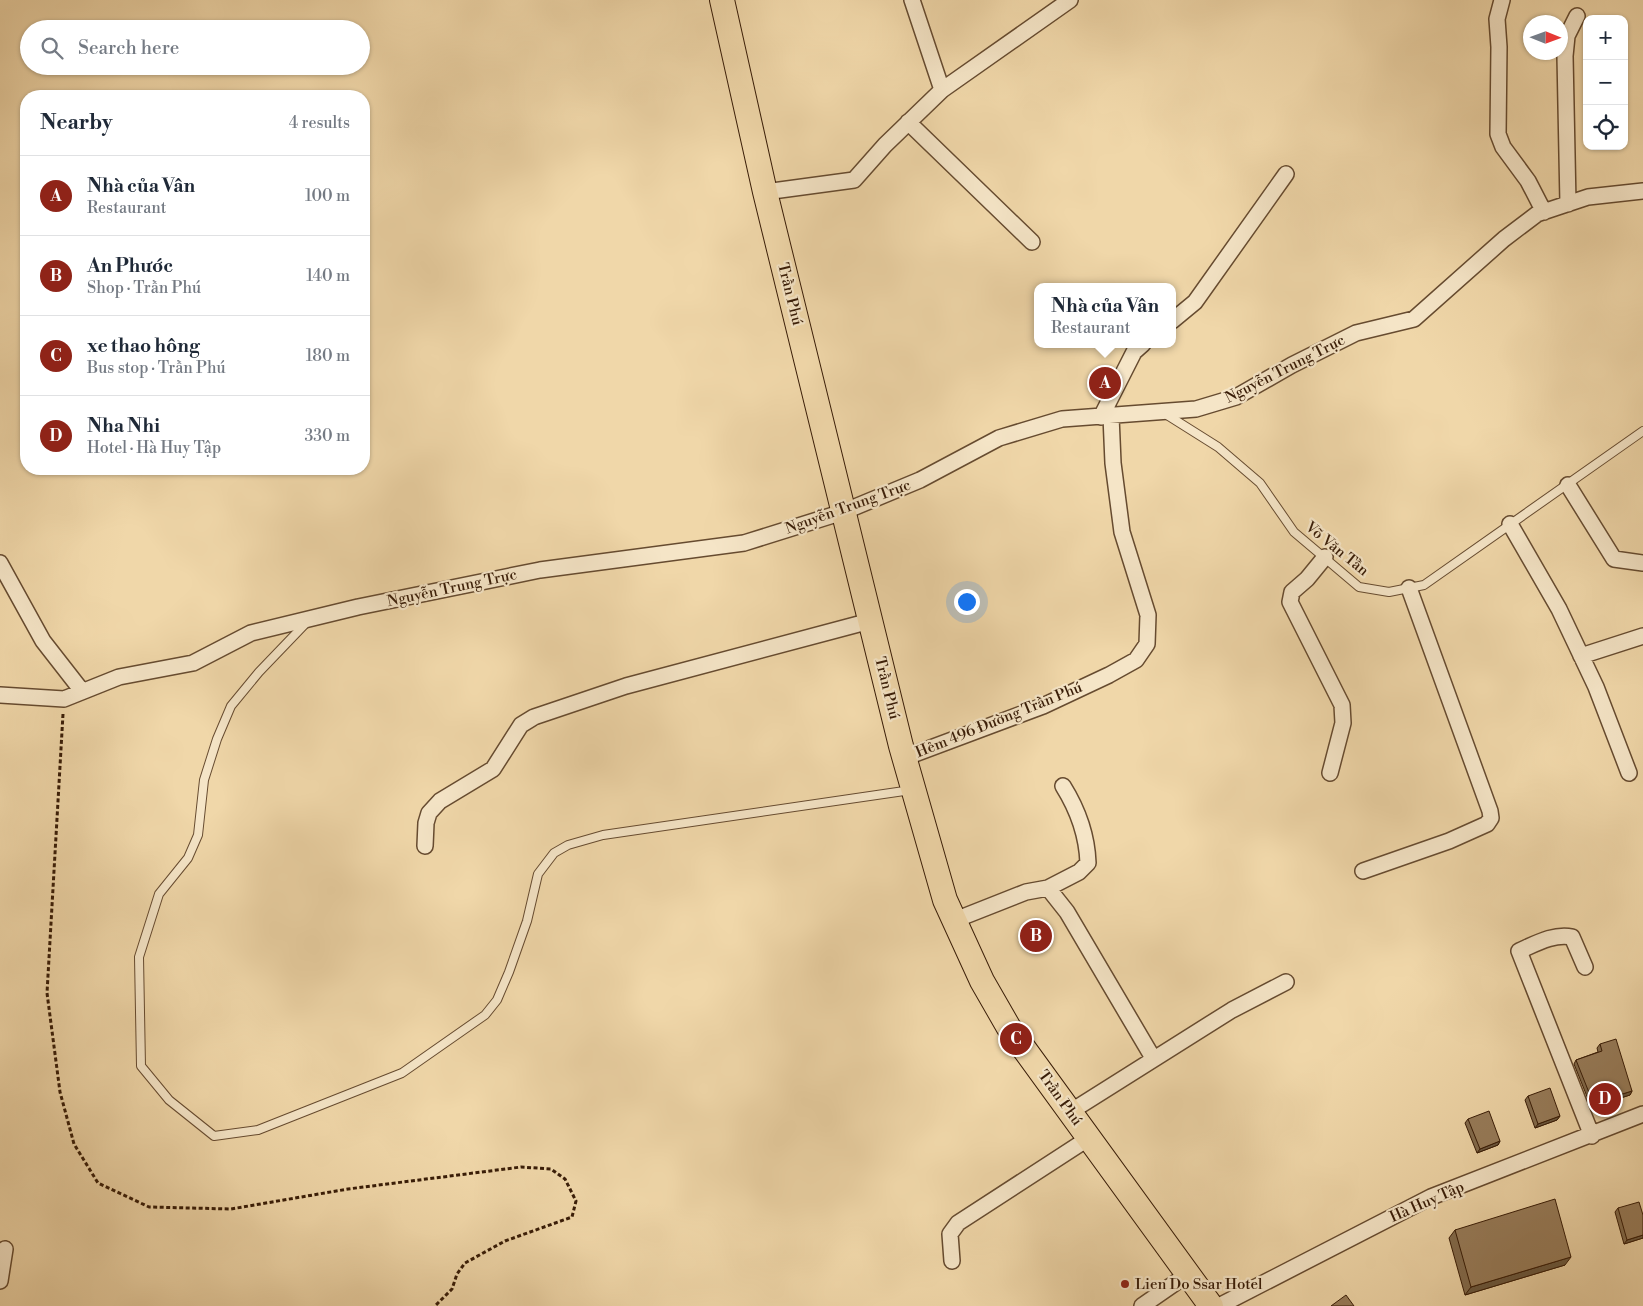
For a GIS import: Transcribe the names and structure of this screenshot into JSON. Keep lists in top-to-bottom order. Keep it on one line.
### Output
{"streets":{"highway":["Trần Phú"],"street":["Nguyễn Trung Trực","Hẻm 496 Đường Trần Phú","Hà Huy Tập"],"lane":["Võ Văn Tần"]},"crossings":[["Trần Phú","Nguyễn Trung Trực"],["Trần Phú","Hẻm 496 Đường Trần Phú"],["Nguyễn Trung Trực","Võ Văn Tần"],["Nguyễn Trung Trực","Hẻm 496 Đường Trần Phú"]],"places":["Lien Do Ssar Hotel"],"north":"right","page":{"map_buttons":["+","−"],"search":"Search here","heading":["Nearby","4 results"],"list":[{"mark":"A","name":"Nhà của Vân","note":"Restaurant","value":"100 m"},{"mark":"B","name":"An Phước","note":"Shop · Trần Phú","value":"140 m"},{"mark":"C","name":"xe thao hông","note":"Bus stop · Trần Phú","value":"180 m"},{"mark":"D","name":"Nha Nhi","note":"Hotel · Hà Huy Tập","value":"330 m"}],"popup":["Nhà của Vân","Restaurant"],"pins":["A","B","C","D"]}}
